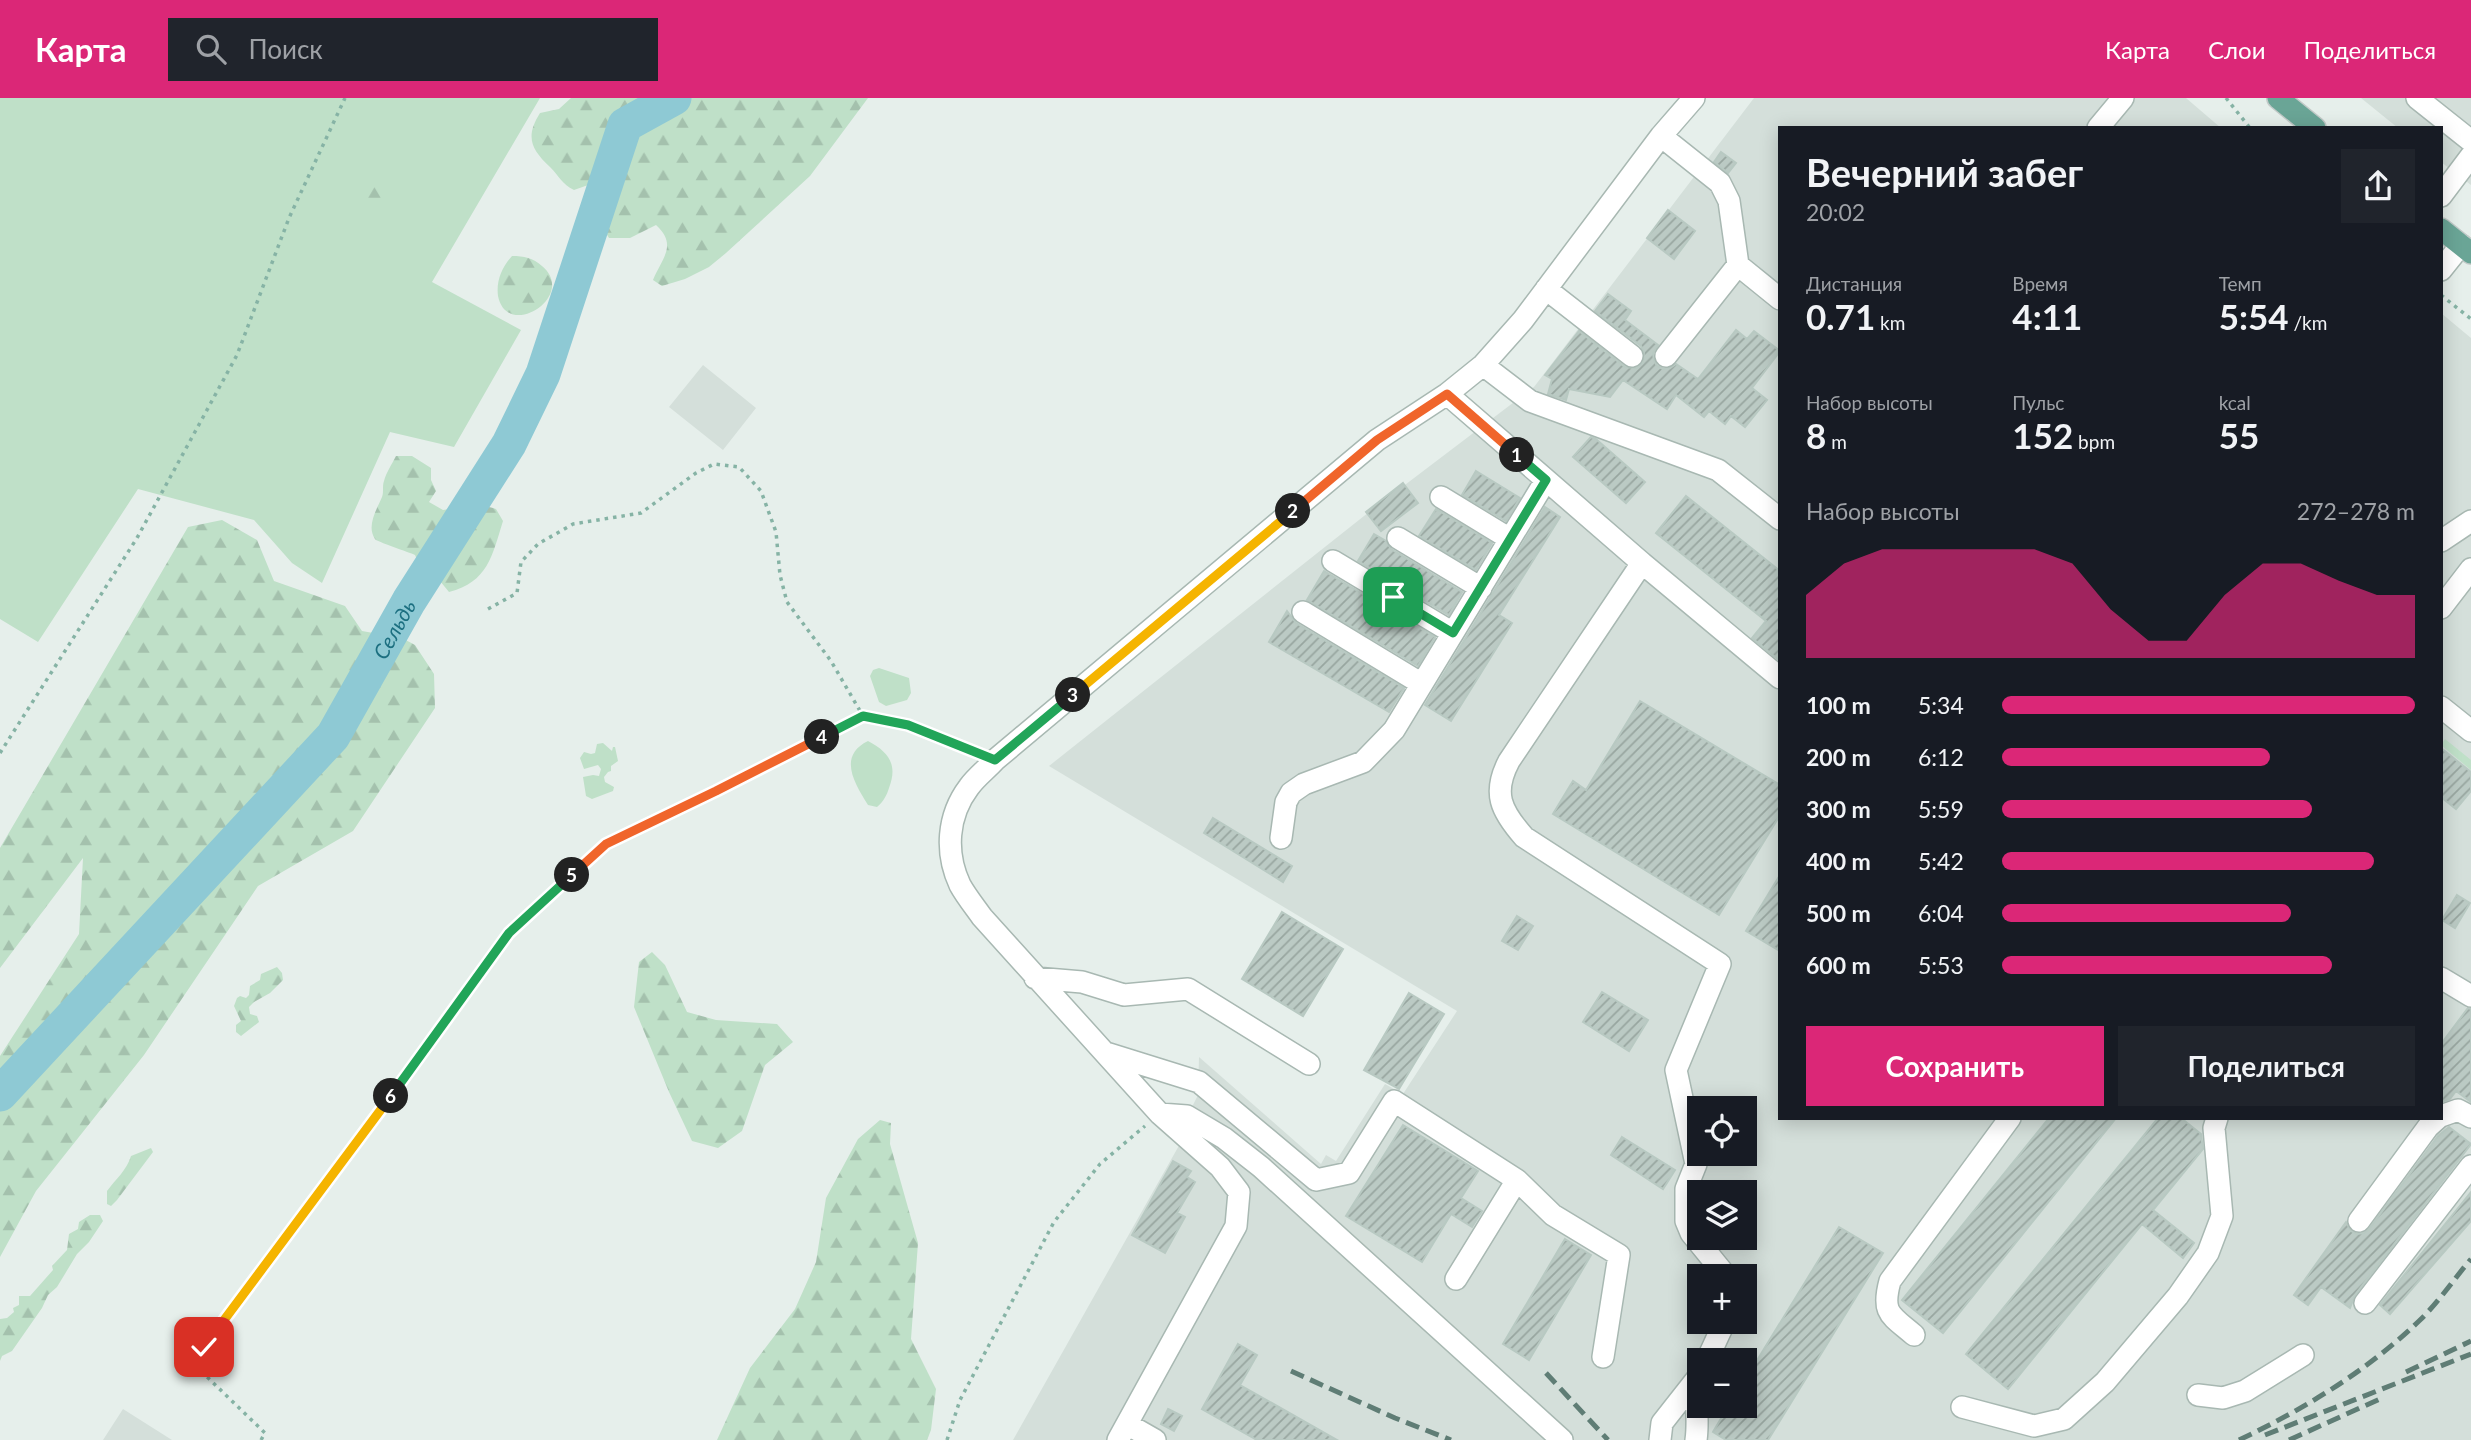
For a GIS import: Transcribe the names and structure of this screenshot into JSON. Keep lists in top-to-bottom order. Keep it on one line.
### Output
{"water":["Сельдь"],"page":{"header":"Карта","search":"Поиск","nav":["Карта","Слои","Поделиться"],"heading":["Вечерний забег","20:02"],"stats":[["Дистанция","0.71 km"],["Время","4:11"],["Темп","5:54 /km"],["Набор высоты","8 m"],["Пульс","152 bpm"],["kcal","55"]],"pins":["1","2","3","4","5","6"],"chart":["Набор высоты","272–278 m"],"list":[{"name":"100 m","note":"5:34"},{"name":"200 m","note":"6:12"},{"name":"300 m","note":"5:59"},{"name":"400 m","note":"5:42"},{"name":"500 m","note":"6:04"},{"name":"600 m","note":"5:53"}],"buttons":["Сохранить","Поделиться"],"map_buttons":["+","−"]}}
